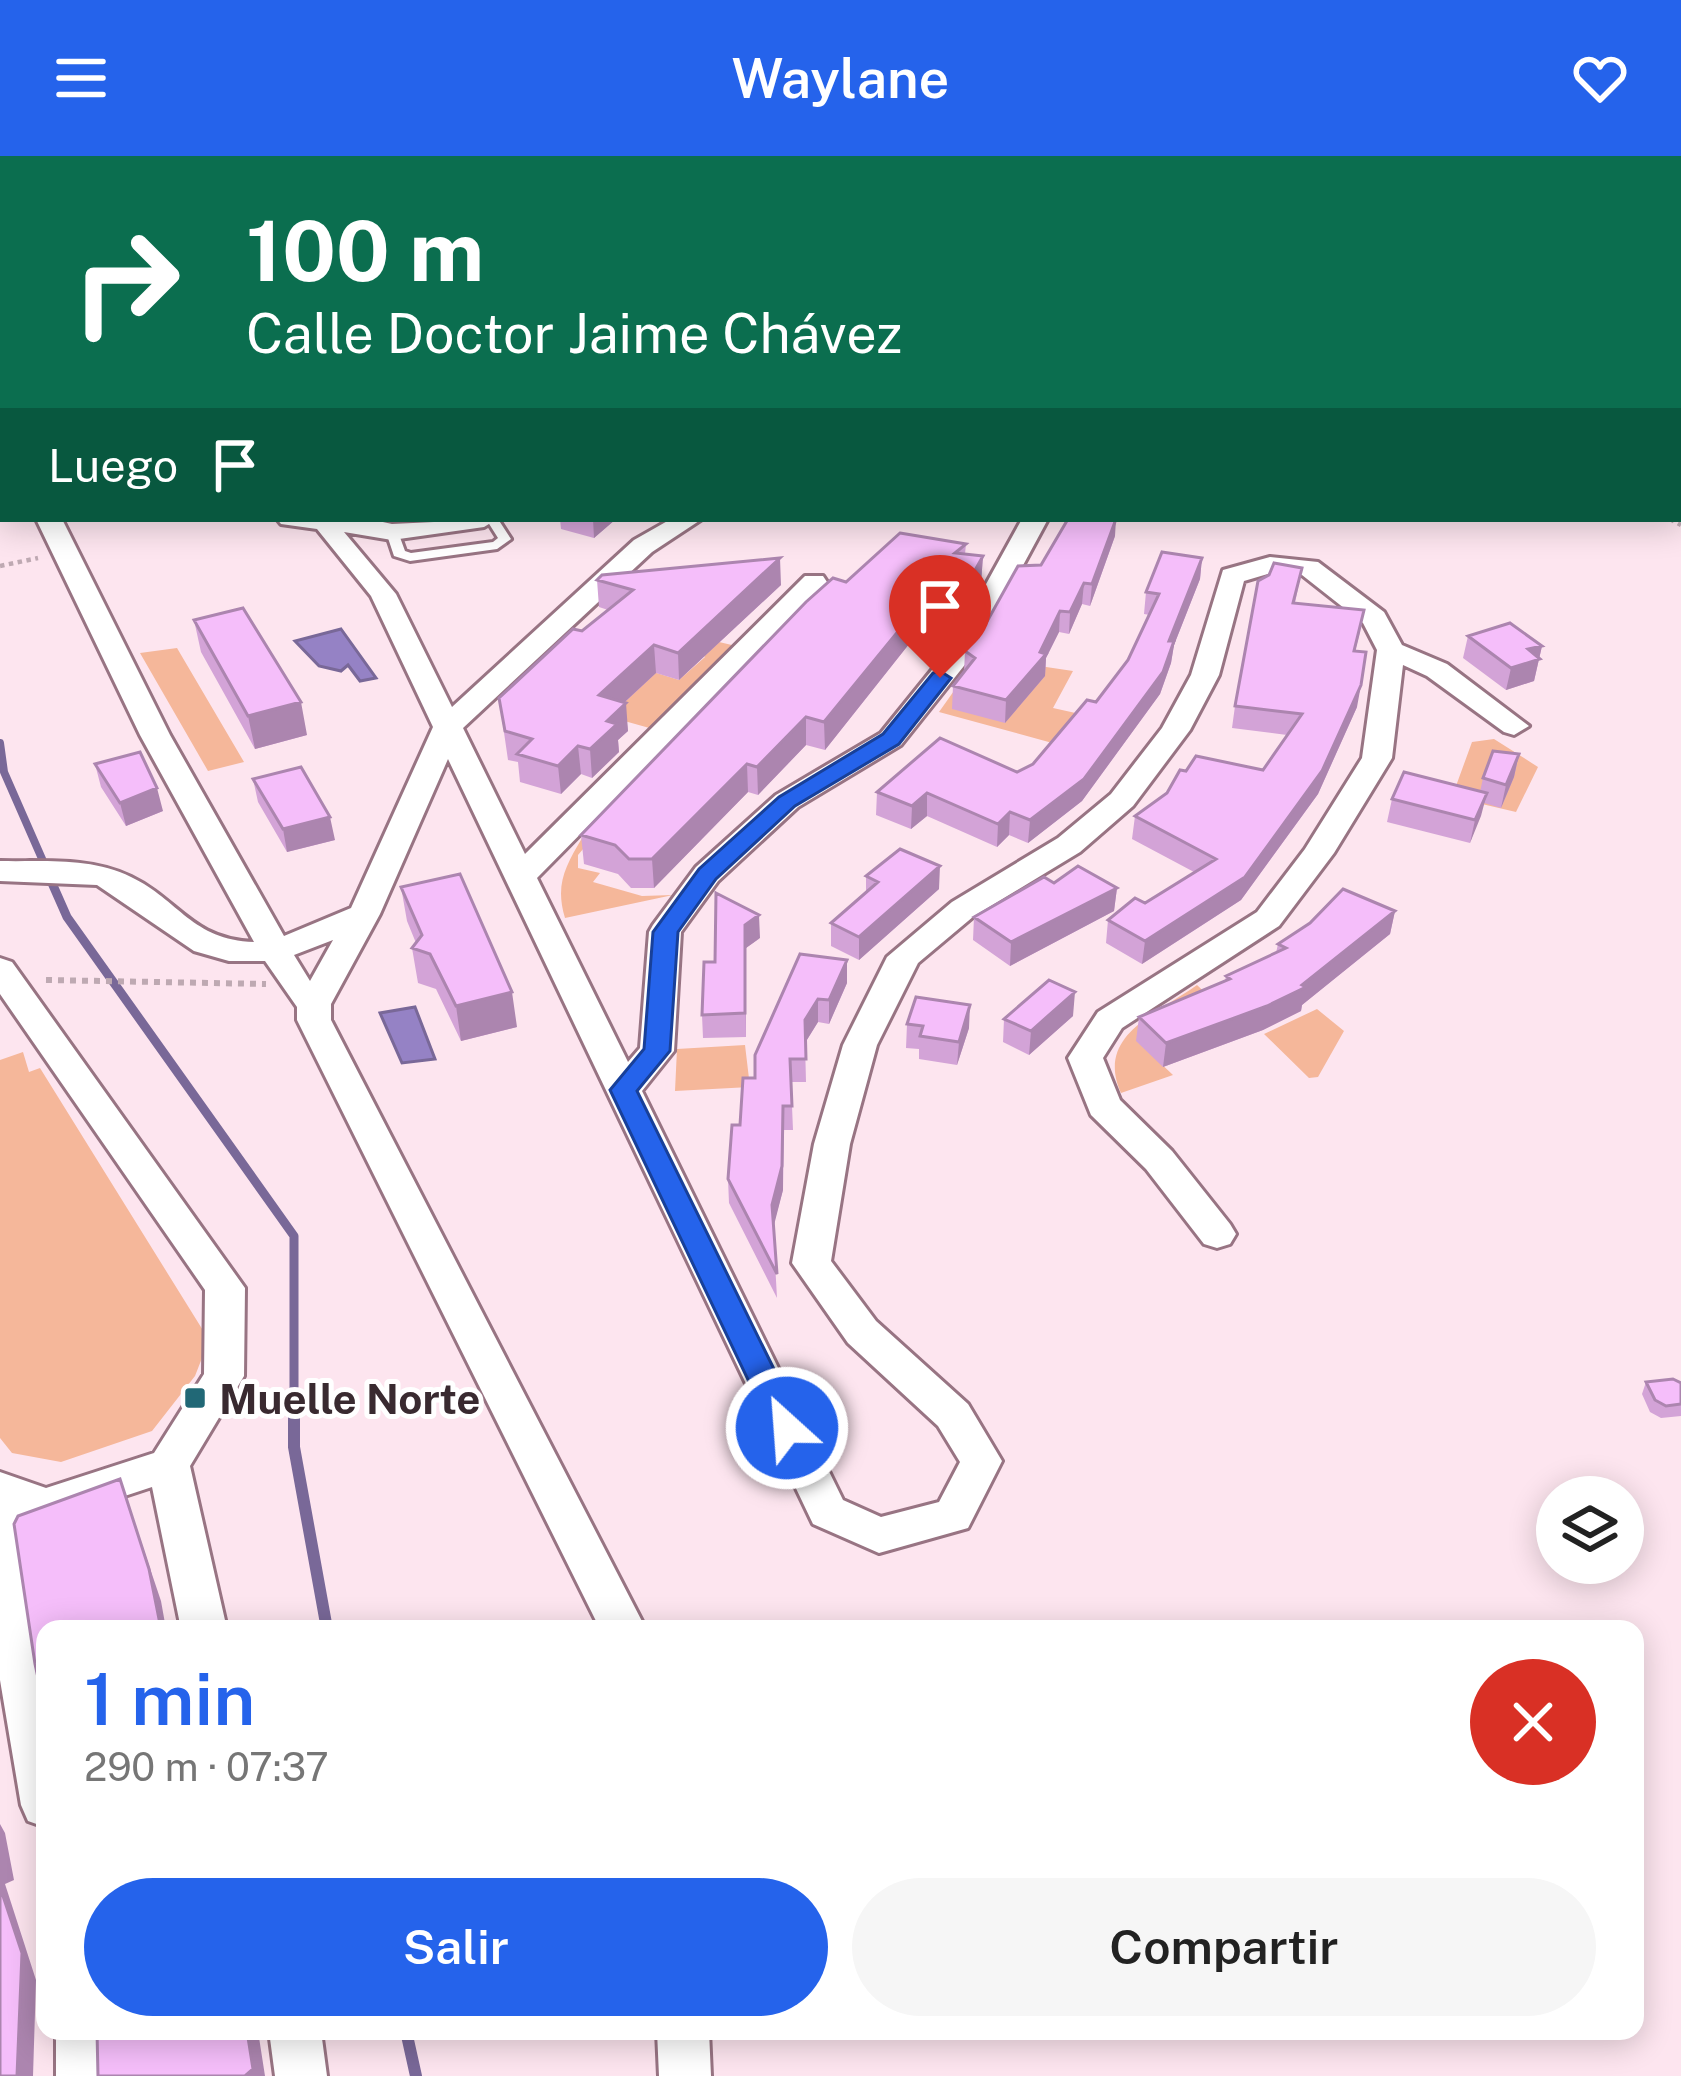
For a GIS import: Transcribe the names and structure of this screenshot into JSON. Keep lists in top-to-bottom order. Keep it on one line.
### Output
{"places":{"transit":["Muelle Norte"]},"page":{"header":"Waylane","turn":["100 m","Calle Doctor Jaime Chávez"],"then":"Luego","heading":["1 min","290 m · 07:37"],"buttons":["Salir","Compartir"]}}
